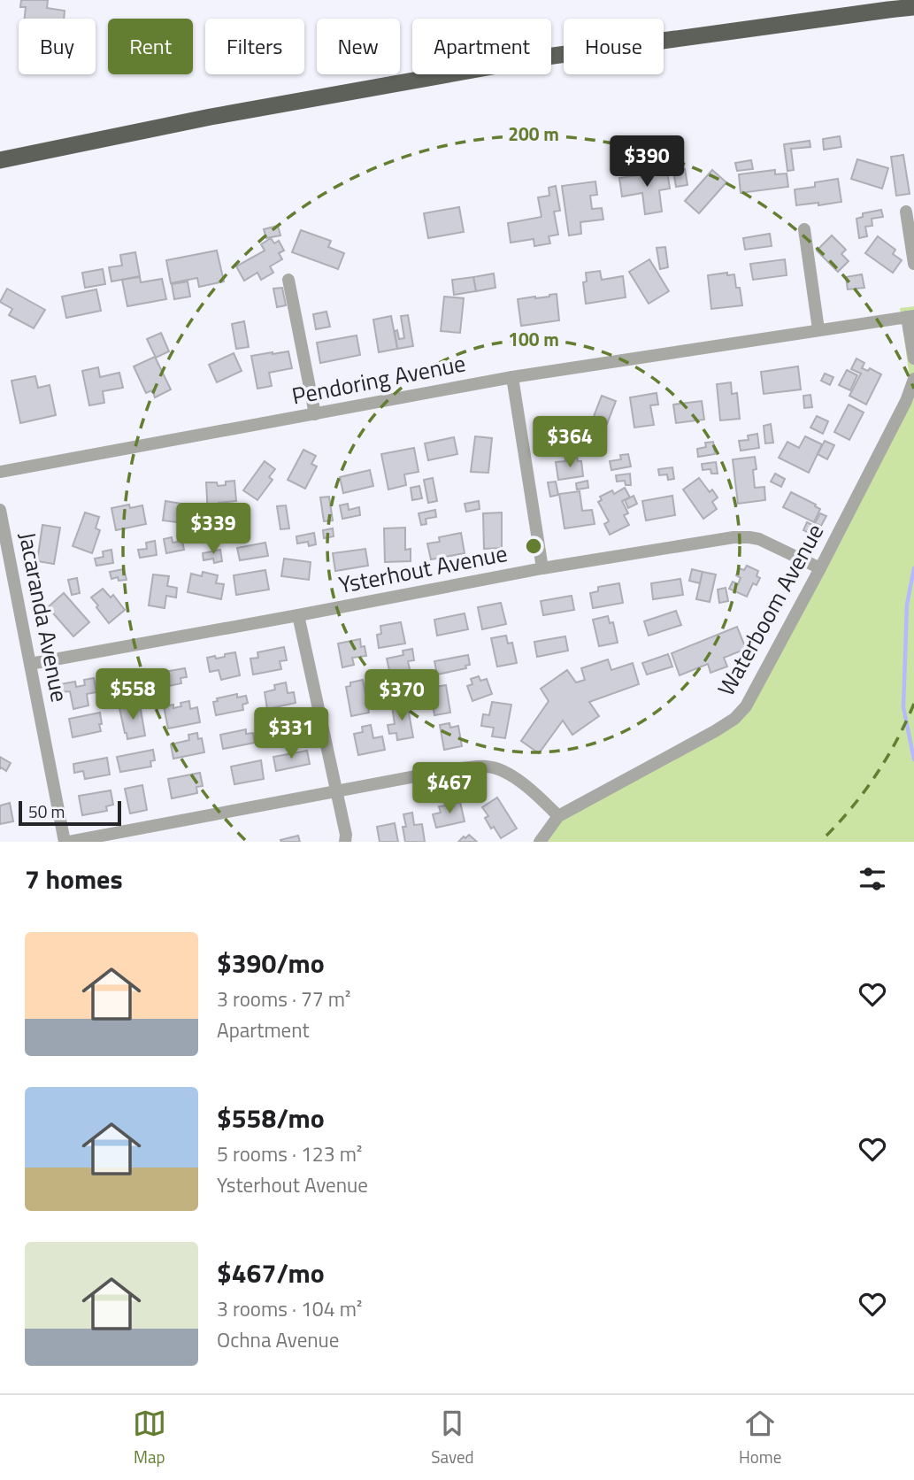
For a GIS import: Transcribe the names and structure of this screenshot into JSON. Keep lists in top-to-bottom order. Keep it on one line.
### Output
{"streets":{"street":["Pendoring Avenue","Ysterhout Avenue","Waterboom Avenue","Jacaranda Avenue"]},"crossings":[["Ysterhout Avenue","Waterboom Avenue"],["Ysterhout Avenue","Jacaranda Avenue"]],"scale_bar":"50 m","page":{"chip":["Buy","Rent","Filters","New","Apartment","House"],"price":["$390","$364","$339","$558","$370","$331","$467"],"scale":"50 m","heading":"7 homes","list":[{"name":"$390/mo","note":"3 rooms · 77 m² · Apartment"},{"name":"$558/mo","note":"5 rooms · 123 m² · Ysterhout Avenue"},{"name":"$467/mo","note":"3 rooms · 104 m² · Ochna Avenue"}],"tabs":["Map","Saved","Home"]},"rings":["200 m","100 m"]}
